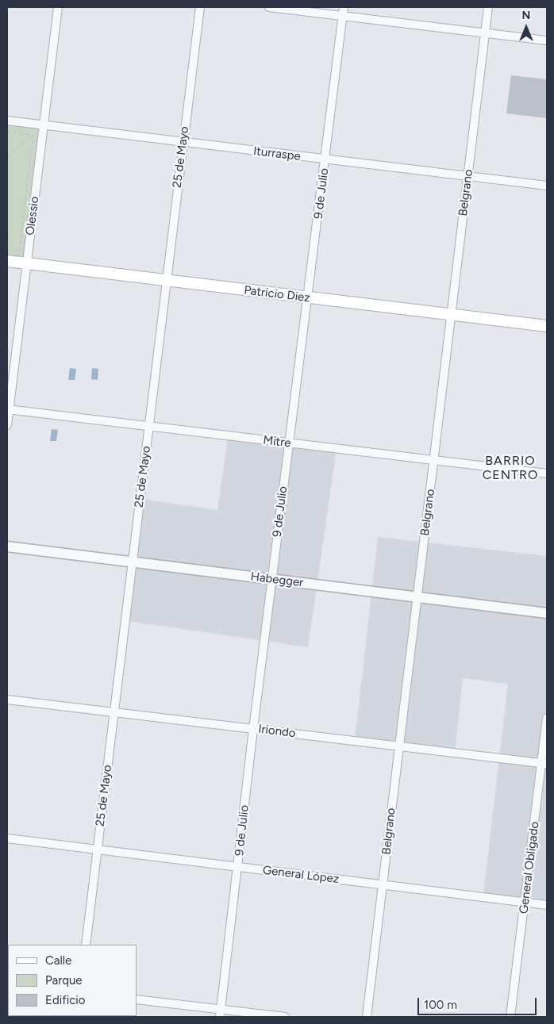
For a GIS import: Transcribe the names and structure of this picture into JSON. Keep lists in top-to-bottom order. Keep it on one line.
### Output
{"streets":{"main road":["Patricio Diez"],"street":["Iturraspe","25 de Mayo","Belgrano","9 de Julio","Olessio","Mitre","Habegger","Iriondo","General Obligado","General López"]},"crossings":[["Iturraspe","25 de Mayo"],["Iturraspe","Belgrano"],["Iturraspe","9 de Julio"],["Iturraspe","Olessio"],["25 de Mayo","Patricio Diez"],["25 de Mayo","Mitre"],["25 de Mayo","Habegger"],["25 de Mayo","Iriondo"],["25 de Mayo","General López"],["Belgrano","Patricio Diez"],["Belgrano","Mitre"],["Belgrano","Habegger"],["Belgrano","Iriondo"],["Belgrano","General López"],["9 de Julio","Patricio Diez"],["9 de Julio","Mitre"],["9 de Julio","Habegger"],["9 de Julio","Iriondo"],["9 de Julio","General López"],["Olessio","Patricio Diez"],["Olessio","Mitre"],["Iriondo","General Obligado"],["General Obligado","General López"]],"districts":["BARRIO CENTRO"],"legend":["Calle","Parque","Edificio"],"scale_bar":"100 m","north":"top"}
